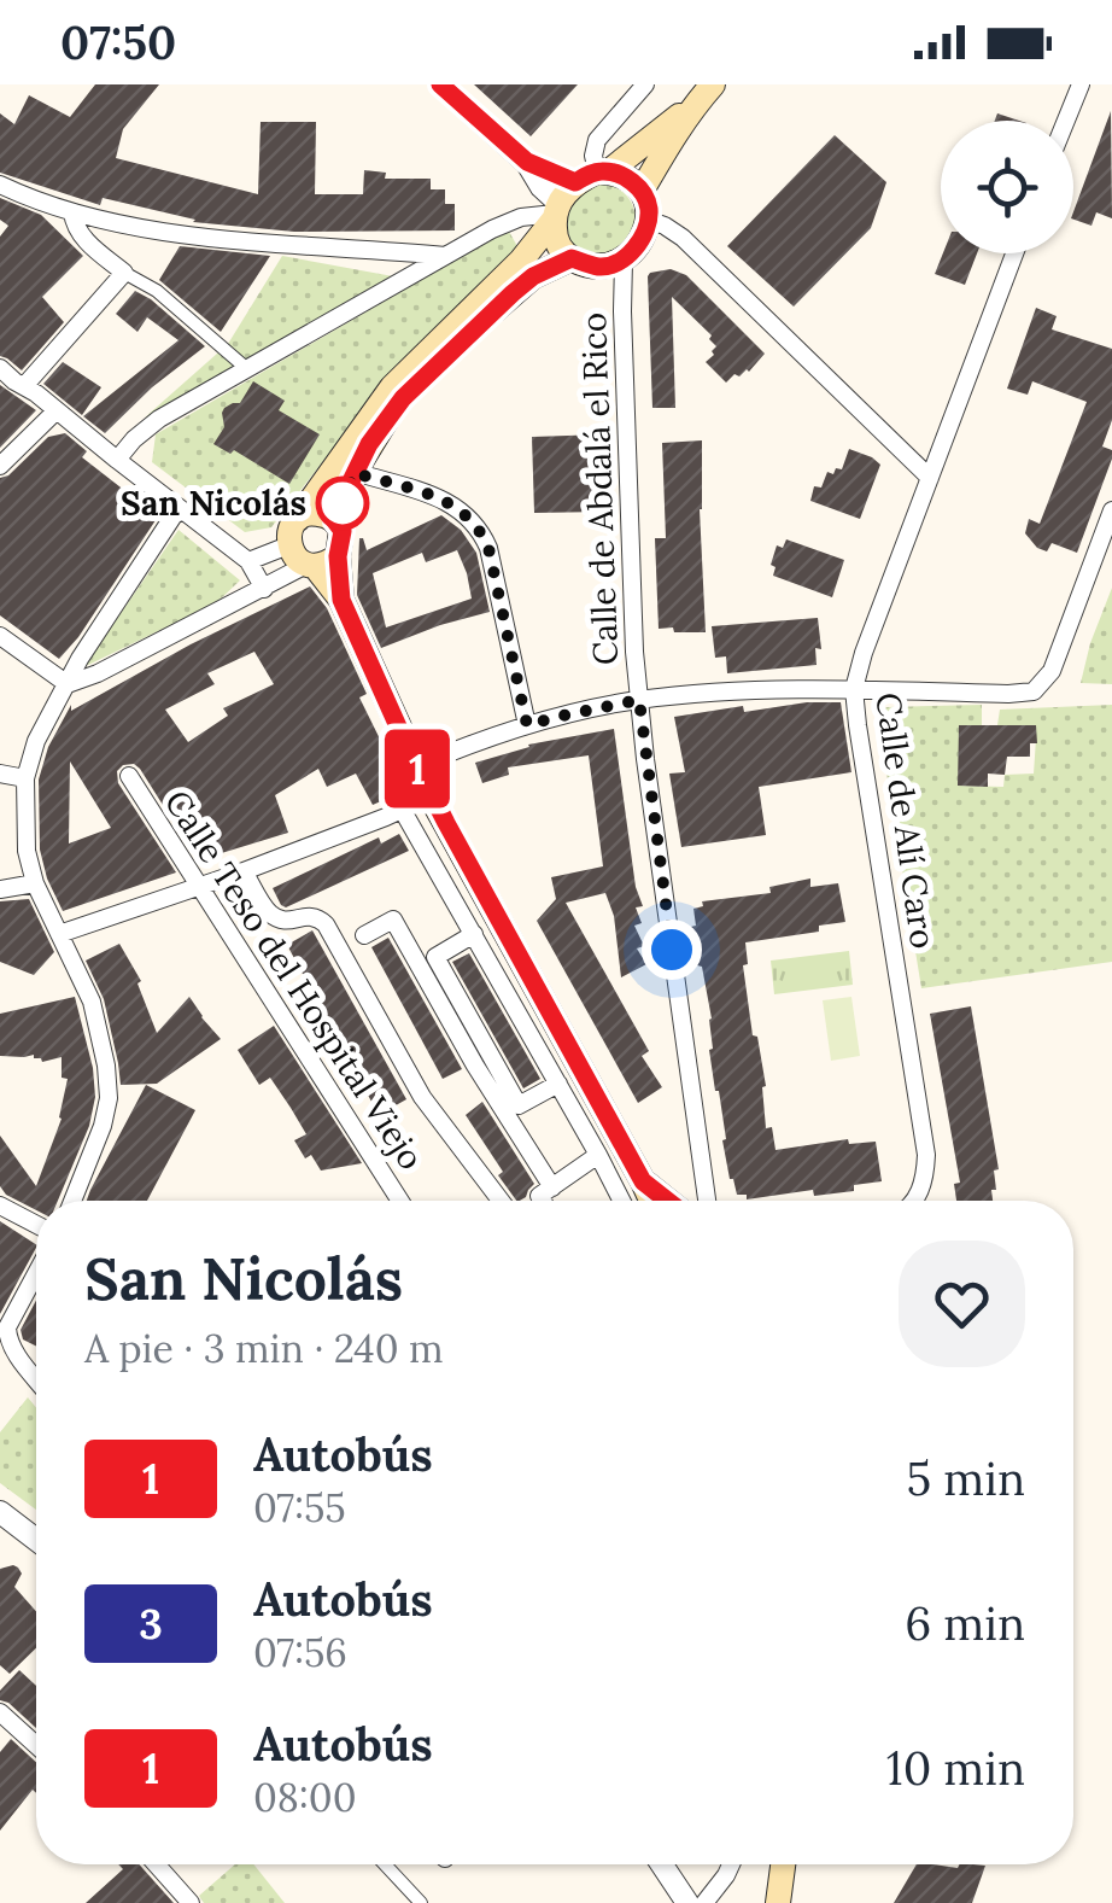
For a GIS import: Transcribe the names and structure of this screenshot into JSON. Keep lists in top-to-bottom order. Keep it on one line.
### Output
{"streets":{"street":["Calle de Abdalá el Rico","Calle de Alí Caro","Calle Teso del Hospital Viejo"]},"places":["San Nicolás"],"lines":["bus line 1"],"page":{"status":"07:50","on_map":"1","heading":["San Nicolás","A pie · 3 min · 240 m"],"list":[{"mark":"1","name":"Autobús","note":"07:55","value":"5 min"},{"mark":"3","name":"Autobús","note":"07:56","value":"6 min"},{"mark":"1","name":"Autobús","note":"08:00","value":"10 min"}]}}
